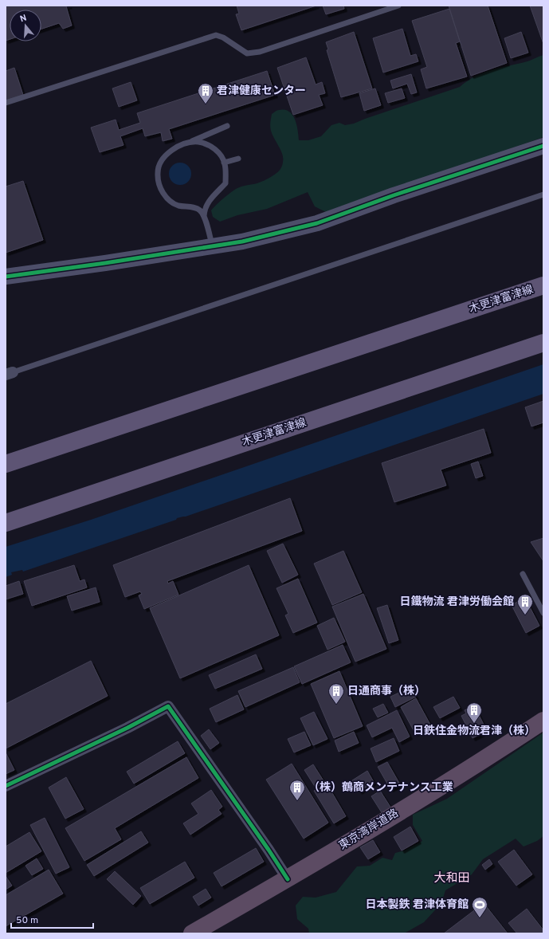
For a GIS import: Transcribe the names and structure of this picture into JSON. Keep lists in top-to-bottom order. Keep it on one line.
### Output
{"streets":{"highway":["東京湾岸道路"],"main road":["木更津富津線"]},"districts":["大和田"],"places":{"building":["君津健康センター","日鐵物流 君津労働会館","日通商事（株）","日鉄住金物流君津（株）","（株）鶴商メンテナンス工業"],"sports":["日本製鉄 君津体育館"]},"scale_bar":"50 m","north":"top"}
